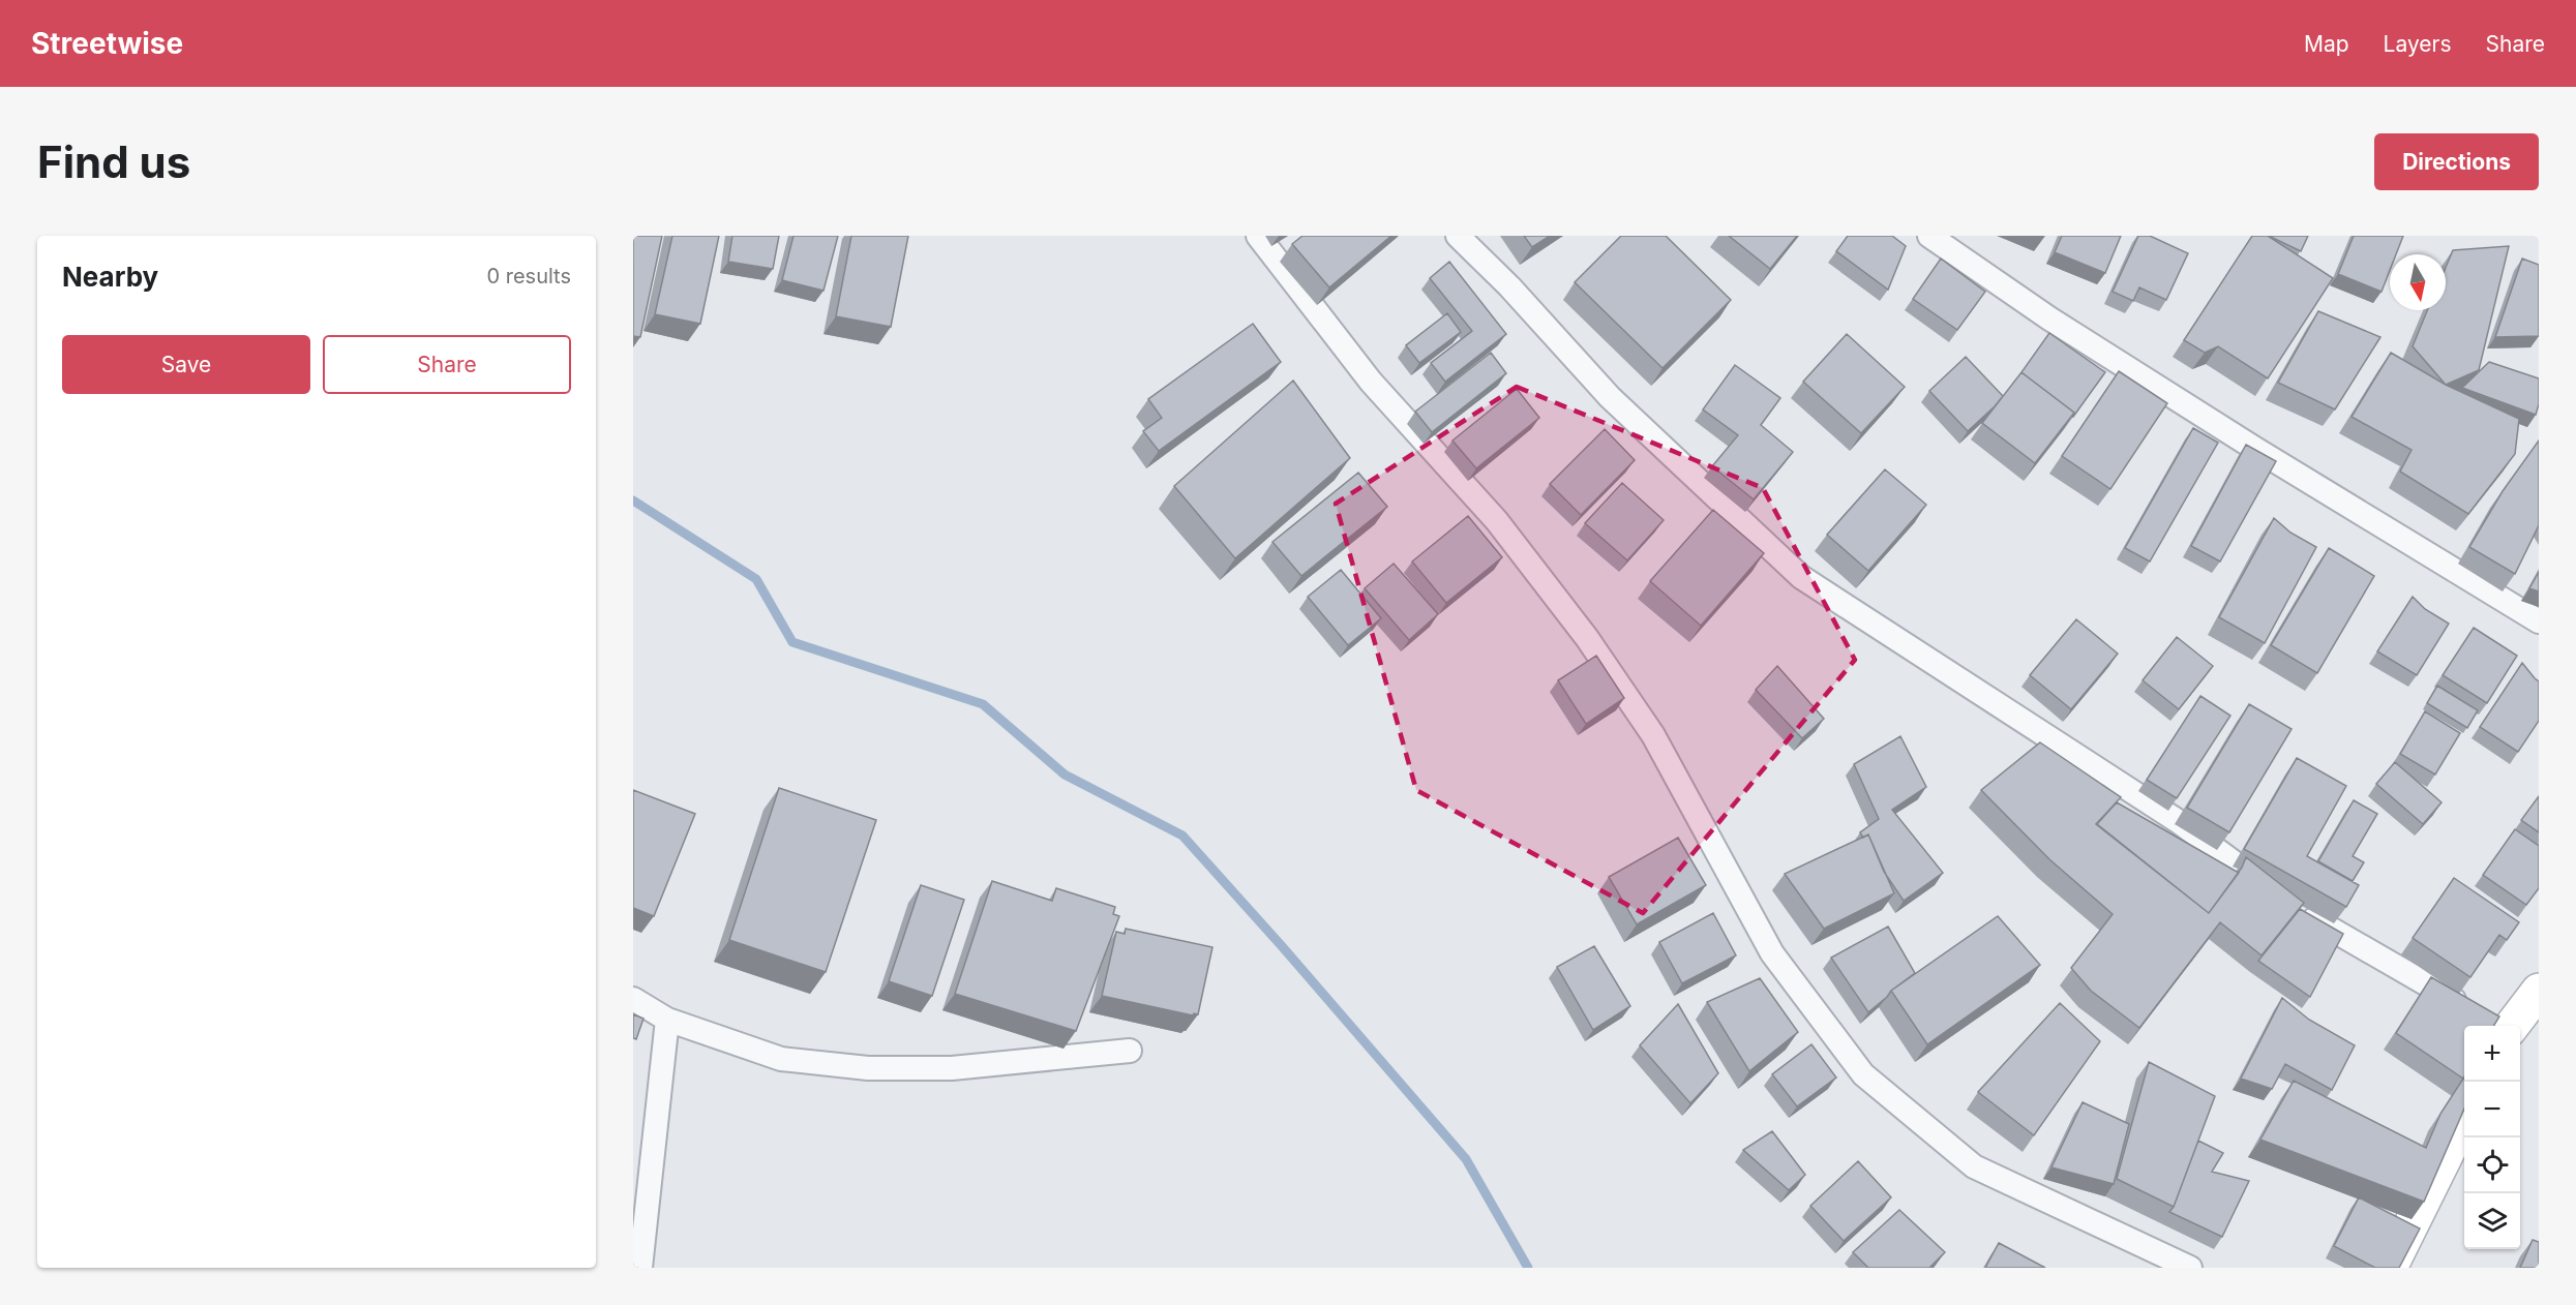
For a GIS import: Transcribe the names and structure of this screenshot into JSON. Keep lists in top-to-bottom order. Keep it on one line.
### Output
{"north":"bottom","page":{"header":"Streetwise","nav":["Map","Layers","Share"],"buttons":["Directions",["Save","Share"]],"title":"Find us","heading":["Nearby","0 results"],"map_buttons":["+","−"]}}
